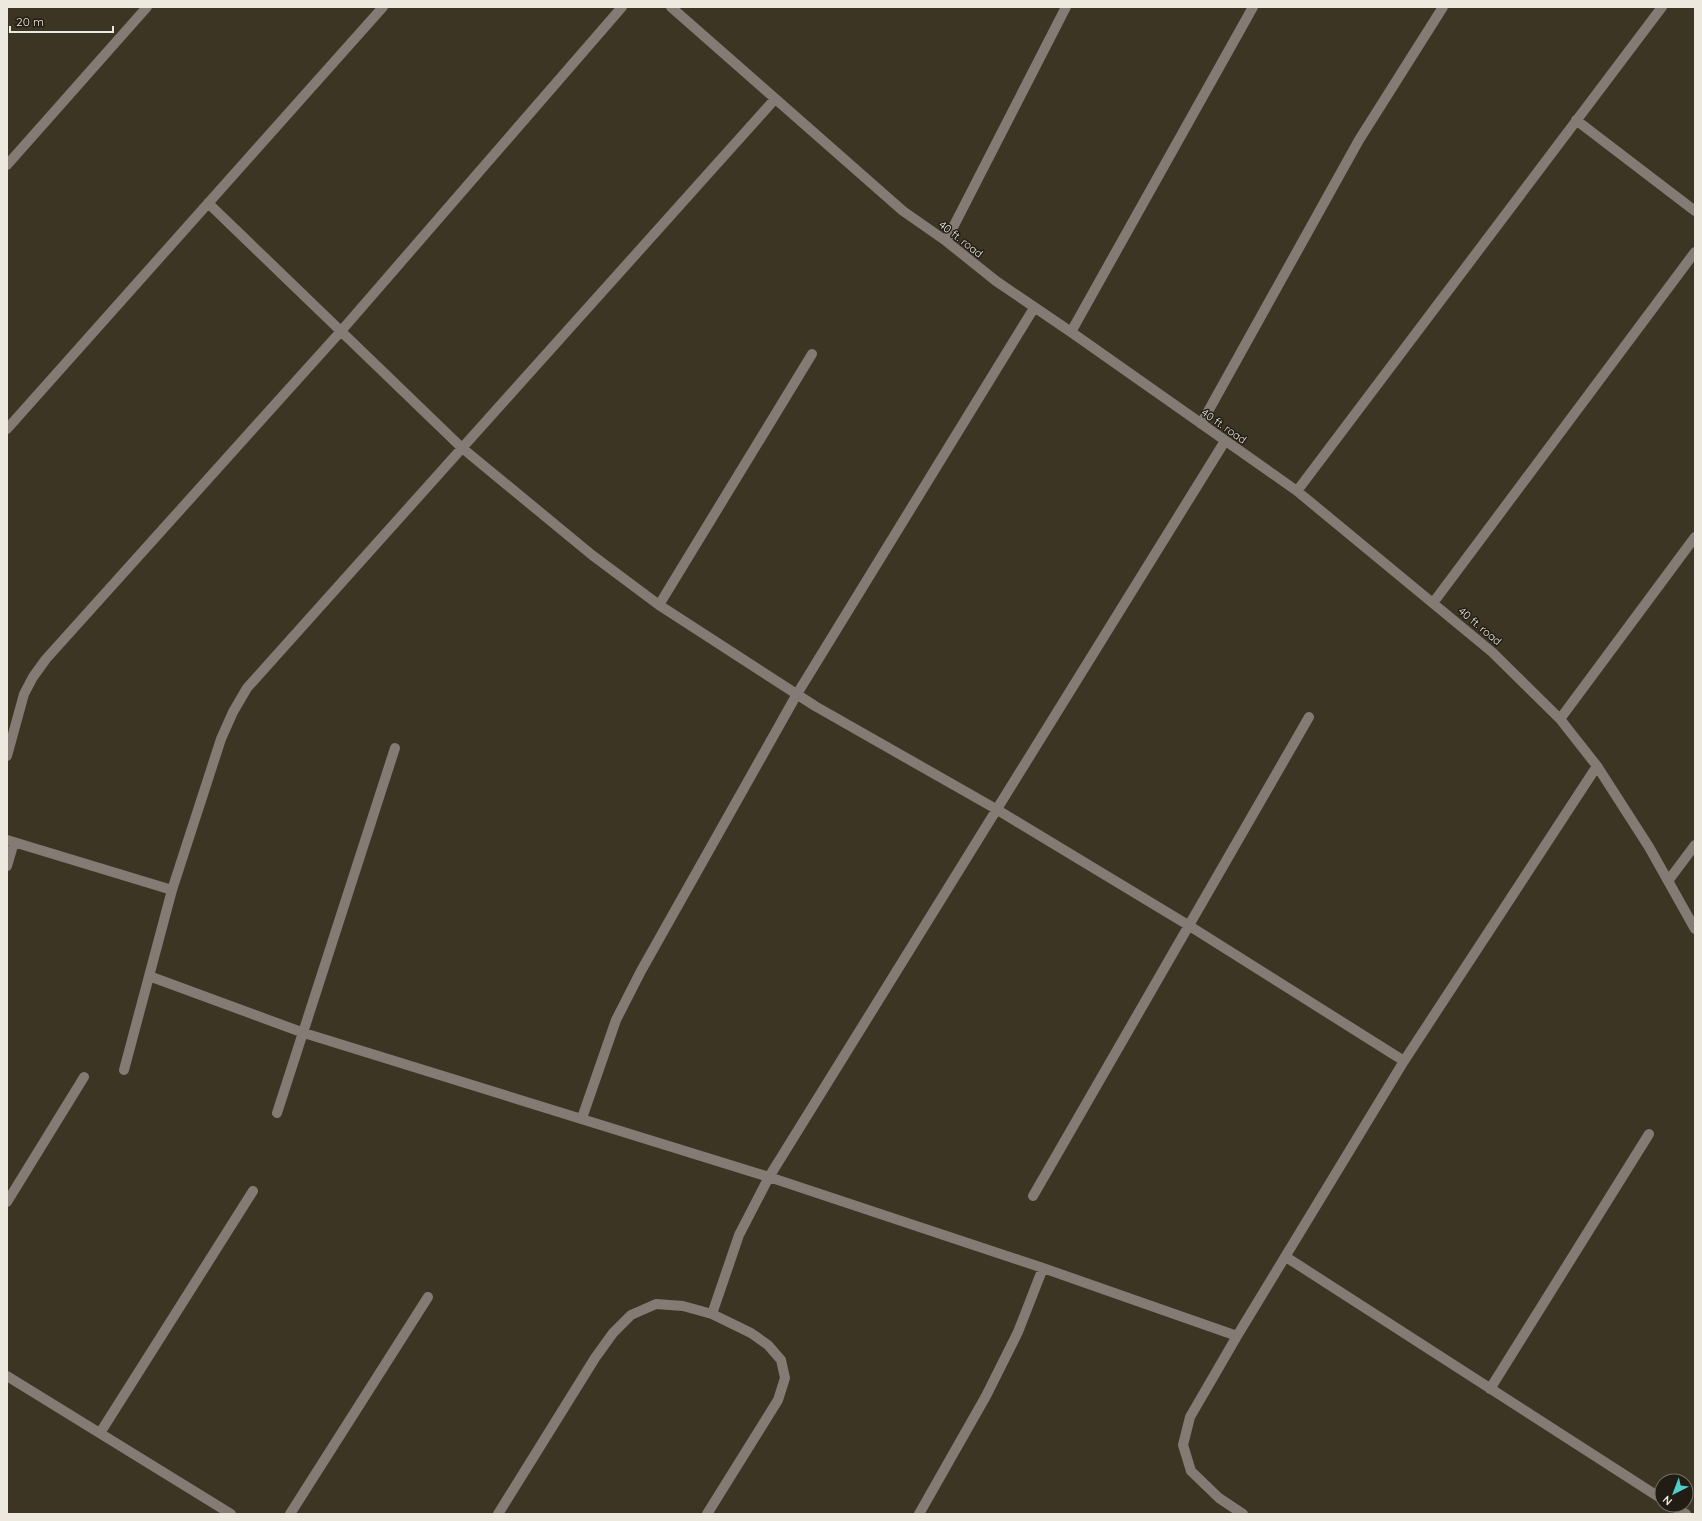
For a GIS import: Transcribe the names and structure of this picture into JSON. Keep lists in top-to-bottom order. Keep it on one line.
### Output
{"streets":{"street":["40 ft. road"]},"scale_bar":"20 m","north":"bottom left"}
